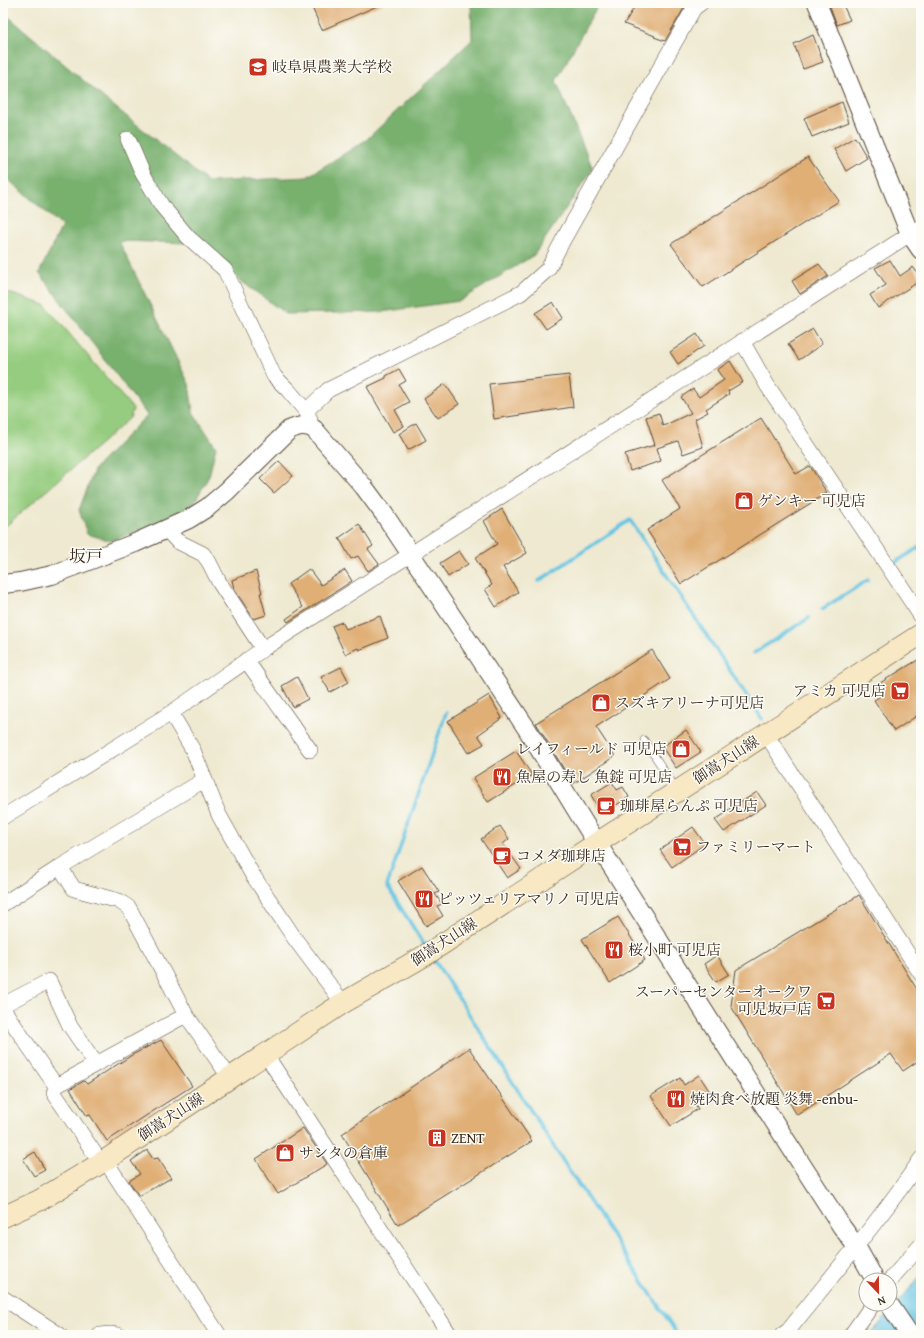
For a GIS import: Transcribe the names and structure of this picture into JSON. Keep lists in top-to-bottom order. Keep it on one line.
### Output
{"streets":{"main road":["御嵩犬山線"]},"districts":["坂戸"],"places":{"school or university":["岐阜県農業大学校"],"shop":["ゲンキー 可児店","スズキアリーナ可児店","レイフィールド 可児店","サンタの倉庫"],"supermarket":["アミカ 可児店","ファミリーマート","スーパーセンターオークワ 可児坂戸店"],"restaurant":["魚屋の寿し 魚錠 可児店","ピッツェリアマリノ 可児店","桜小町 可児店","焼肉食べ放題 炎舞 ‐enbu‐"],"cafe":["珈琲屋らんぷ 可児店","コメダ珈琲店"],"building":["ZENT"]},"north":"bottom"}
